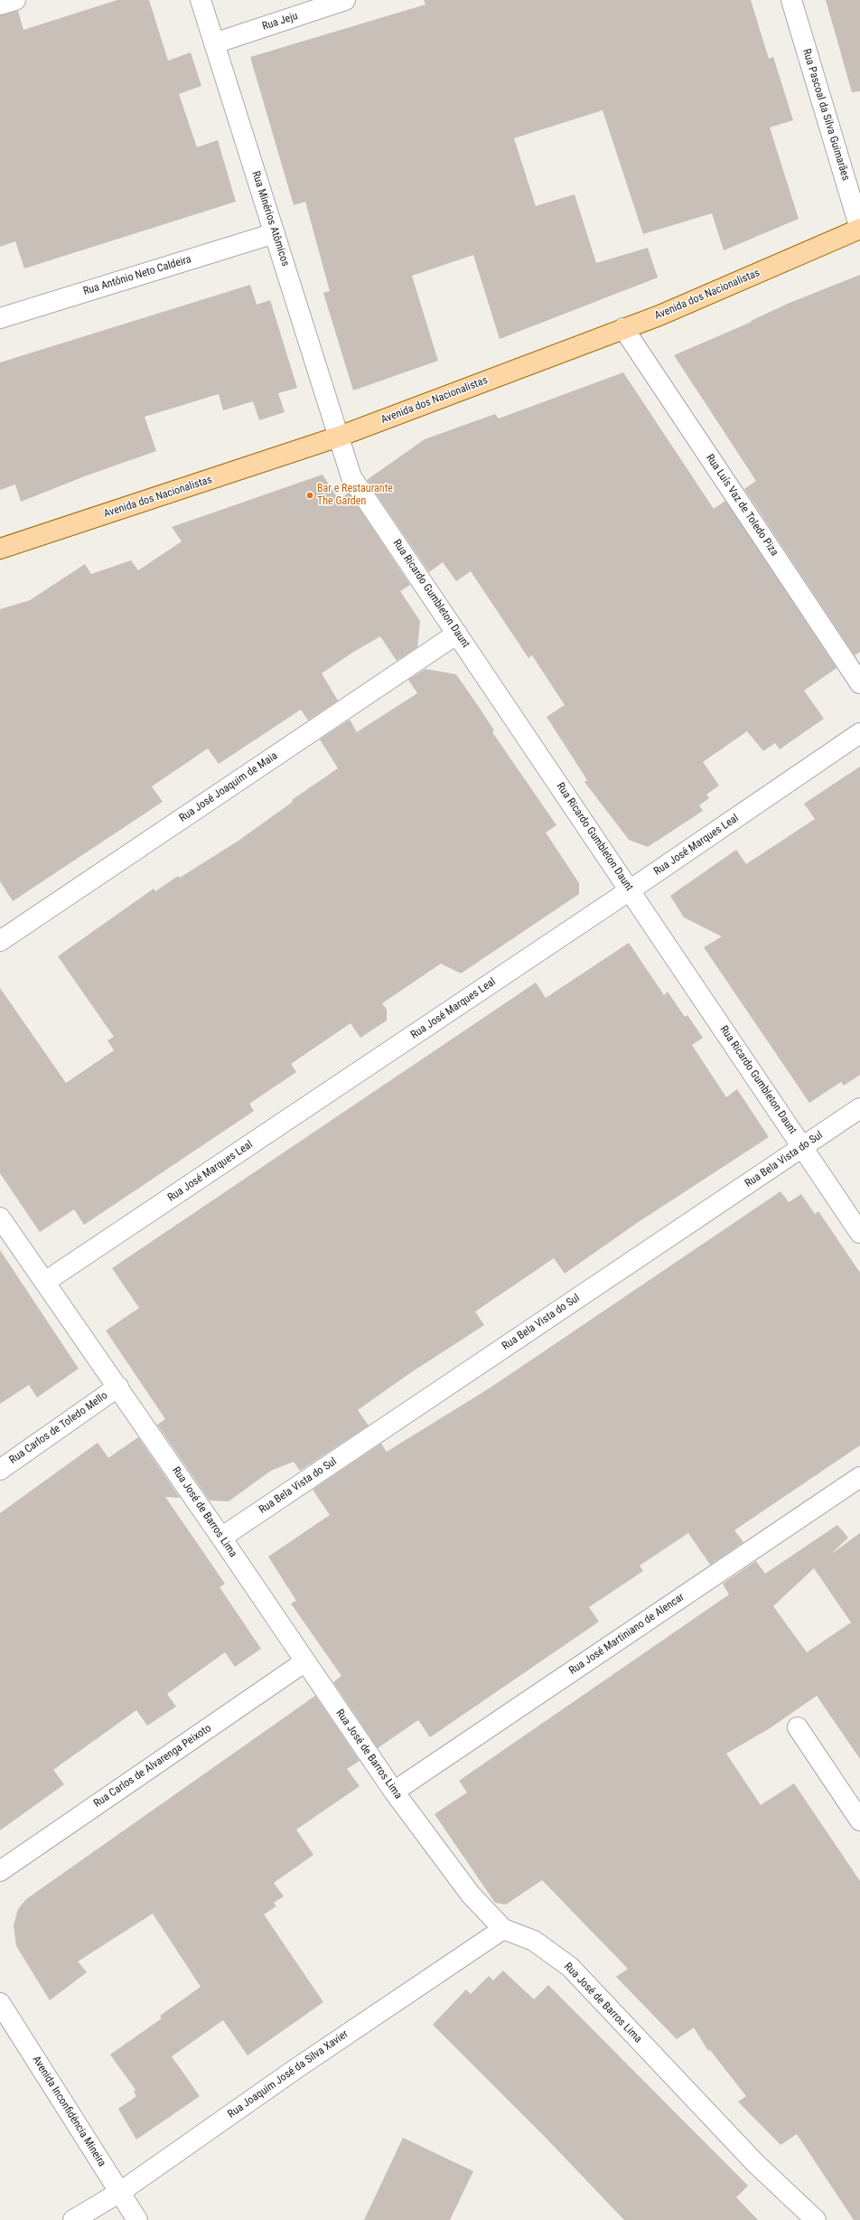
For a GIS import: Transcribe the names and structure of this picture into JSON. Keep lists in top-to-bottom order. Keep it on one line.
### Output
{"streets":{"main road":["Avenida dos Nacionalistas"],"street":["Rua Jeju","Rua Pascoal da Silva Guimarães","Rua Minérios Atômicos","Rua Antônio Neto Caldeira","Rua Luís Vaz de Toledo Piza","Rua Ricardo Gumbleton Daunt","Rua José Joaquim de Maia","Rua José Marques Leal","Rua Bela Vista do Sul","Rua Carlos de Toledo Mello","Rua José de Barros Lima","Rua José Martiniano de Alencar","Rua Carlos de Alvarenga Peixoto","Rua Joaquim José da Silva Xavier","Avenida Inconfidência Mineira"]},"crossings":[["Rua Jeju","Rua Minérios Atômicos"],["Rua Pascoal da Silva Guimarães","Avenida dos Nacionalistas"],["Rua Minérios Atômicos","Rua Antônio Neto Caldeira"],["Rua Minérios Atômicos","Avenida dos Nacionalistas"],["Rua Minérios Atômicos","Rua Ricardo Gumbleton Daunt"],["Avenida dos Nacionalistas","Rua Luís Vaz de Toledo Piza"],["Avenida dos Nacionalistas","Rua Ricardo Gumbleton Daunt"],["Rua Ricardo Gumbleton Daunt","Rua José Joaquim de Maia"],["Rua Ricardo Gumbleton Daunt","Rua José Marques Leal"],["Rua Ricardo Gumbleton Daunt","Rua Bela Vista do Sul"],["Rua José Marques Leal","Rua José de Barros Lima"],["Rua Bela Vista do Sul","Rua José de Barros Lima"],["Rua Carlos de Toledo Mello","Rua José de Barros Lima"],["Rua José de Barros Lima","Rua José Martiniano de Alencar"],["Rua José de Barros Lima","Rua Carlos de Alvarenga Peixoto"],["Rua José de Barros Lima","Rua Joaquim José da Silva Xavier"],["Rua Joaquim José da Silva Xavier","Avenida Inconfidência Mineira"]],"places":["Bar e Restaurante The Garden"]}
